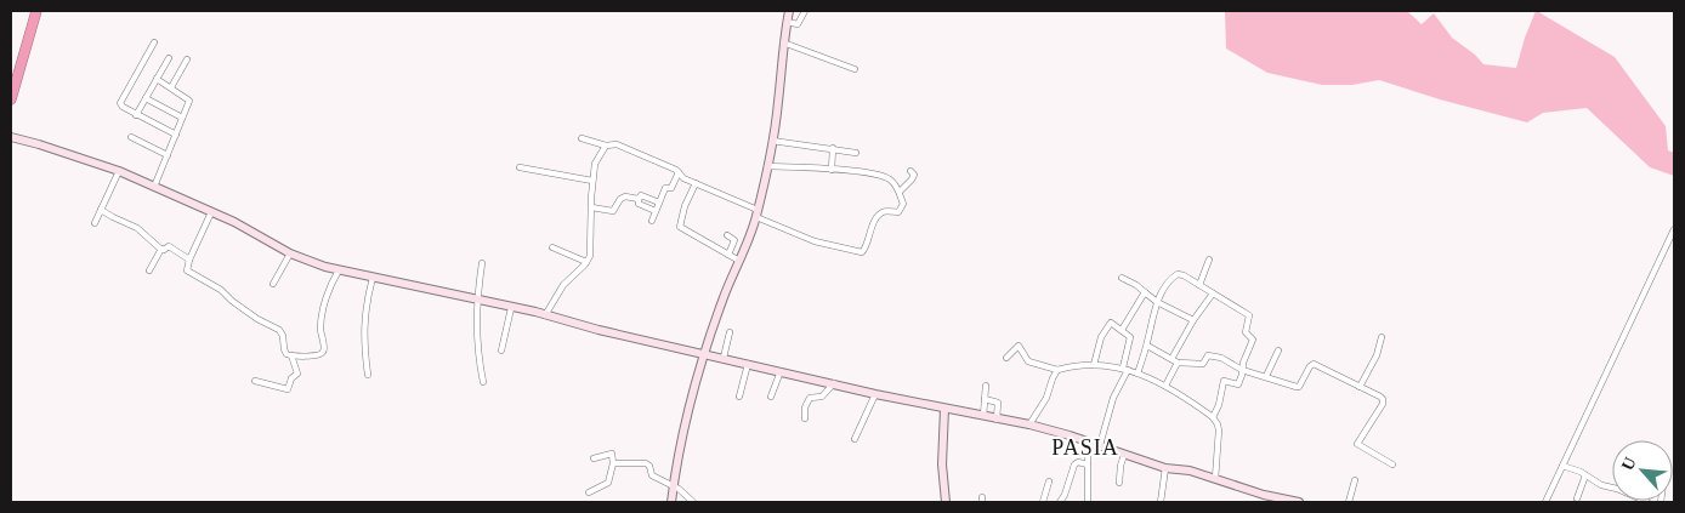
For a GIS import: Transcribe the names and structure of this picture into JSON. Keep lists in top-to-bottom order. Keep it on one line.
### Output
{"districts":["PASIA"],"north":"top left"}
